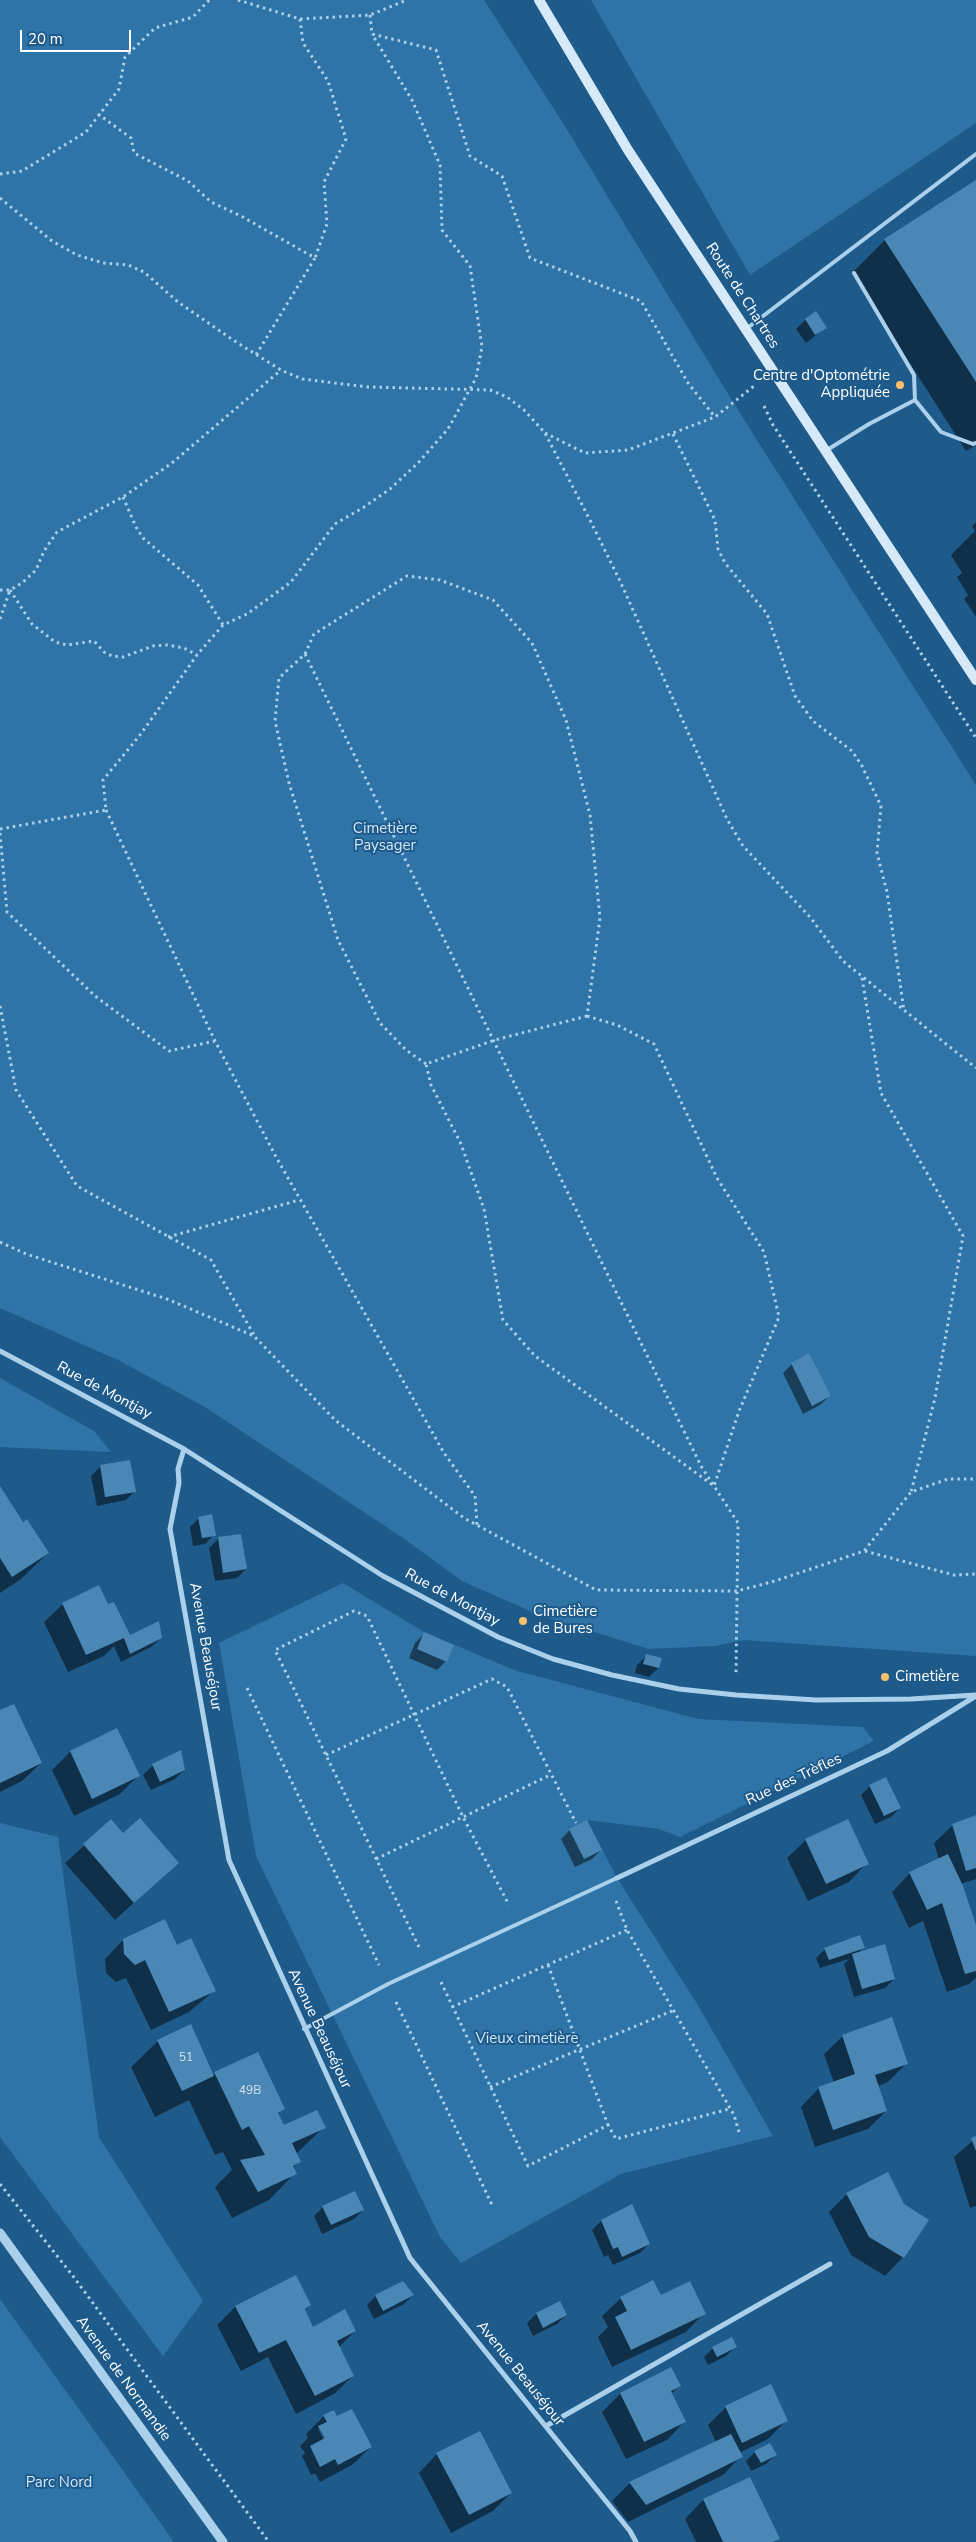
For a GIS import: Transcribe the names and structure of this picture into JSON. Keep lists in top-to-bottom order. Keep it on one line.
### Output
{"streets":{"main road":["Route de Chartres"],"street":["Rue de Montjay","Avenue Beauséjour","Rue des Trèfles","Avenue de Normandie"]},"crossings":[["Rue de Montjay","Avenue Beauséjour"],["Rue de Montjay","Rue des Trèfles"]],"parks":["Cimetière Paysager","Vieux cimetière","Parc Nord"],"places":["Centre d'Optométrie Appliquée","Cimetière de Bures","Cimetière"],"house_numbers":["51","49B"],"scale_bar":"20 m"}
